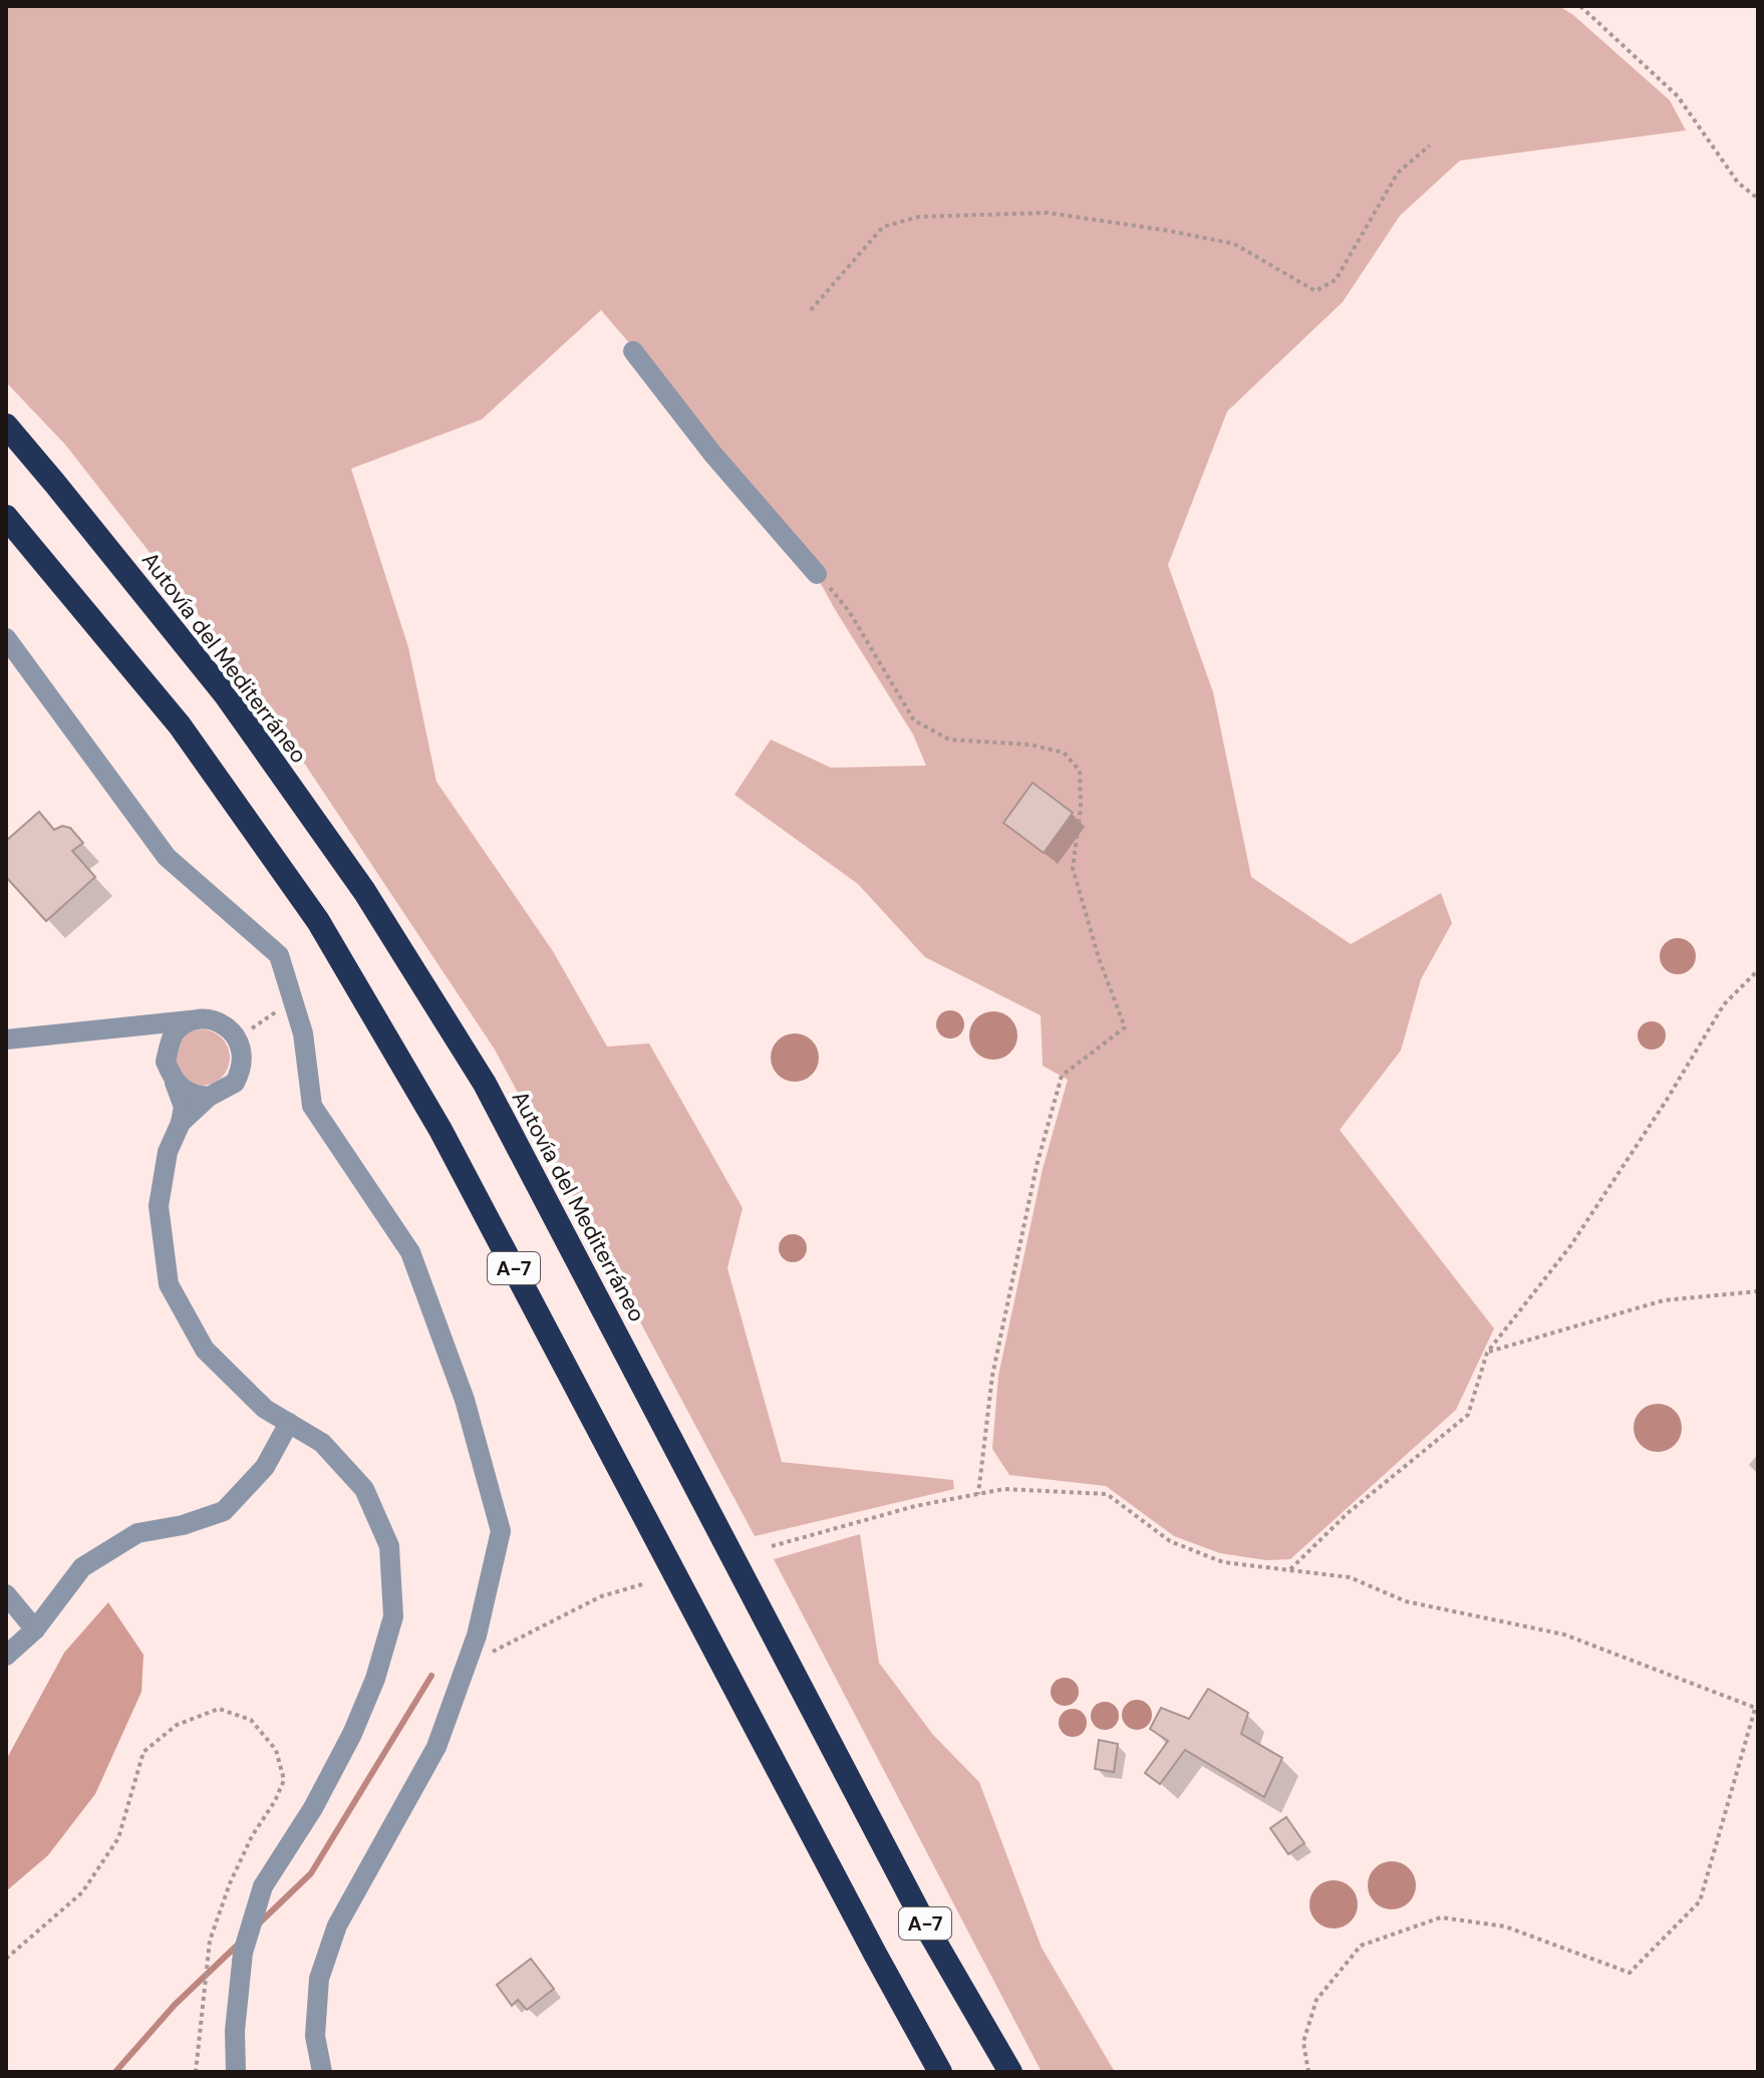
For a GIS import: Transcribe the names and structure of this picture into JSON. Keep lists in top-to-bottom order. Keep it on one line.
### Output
{"streets":{"highway":["Autovía del Mediterráneo","A-7"]}}
